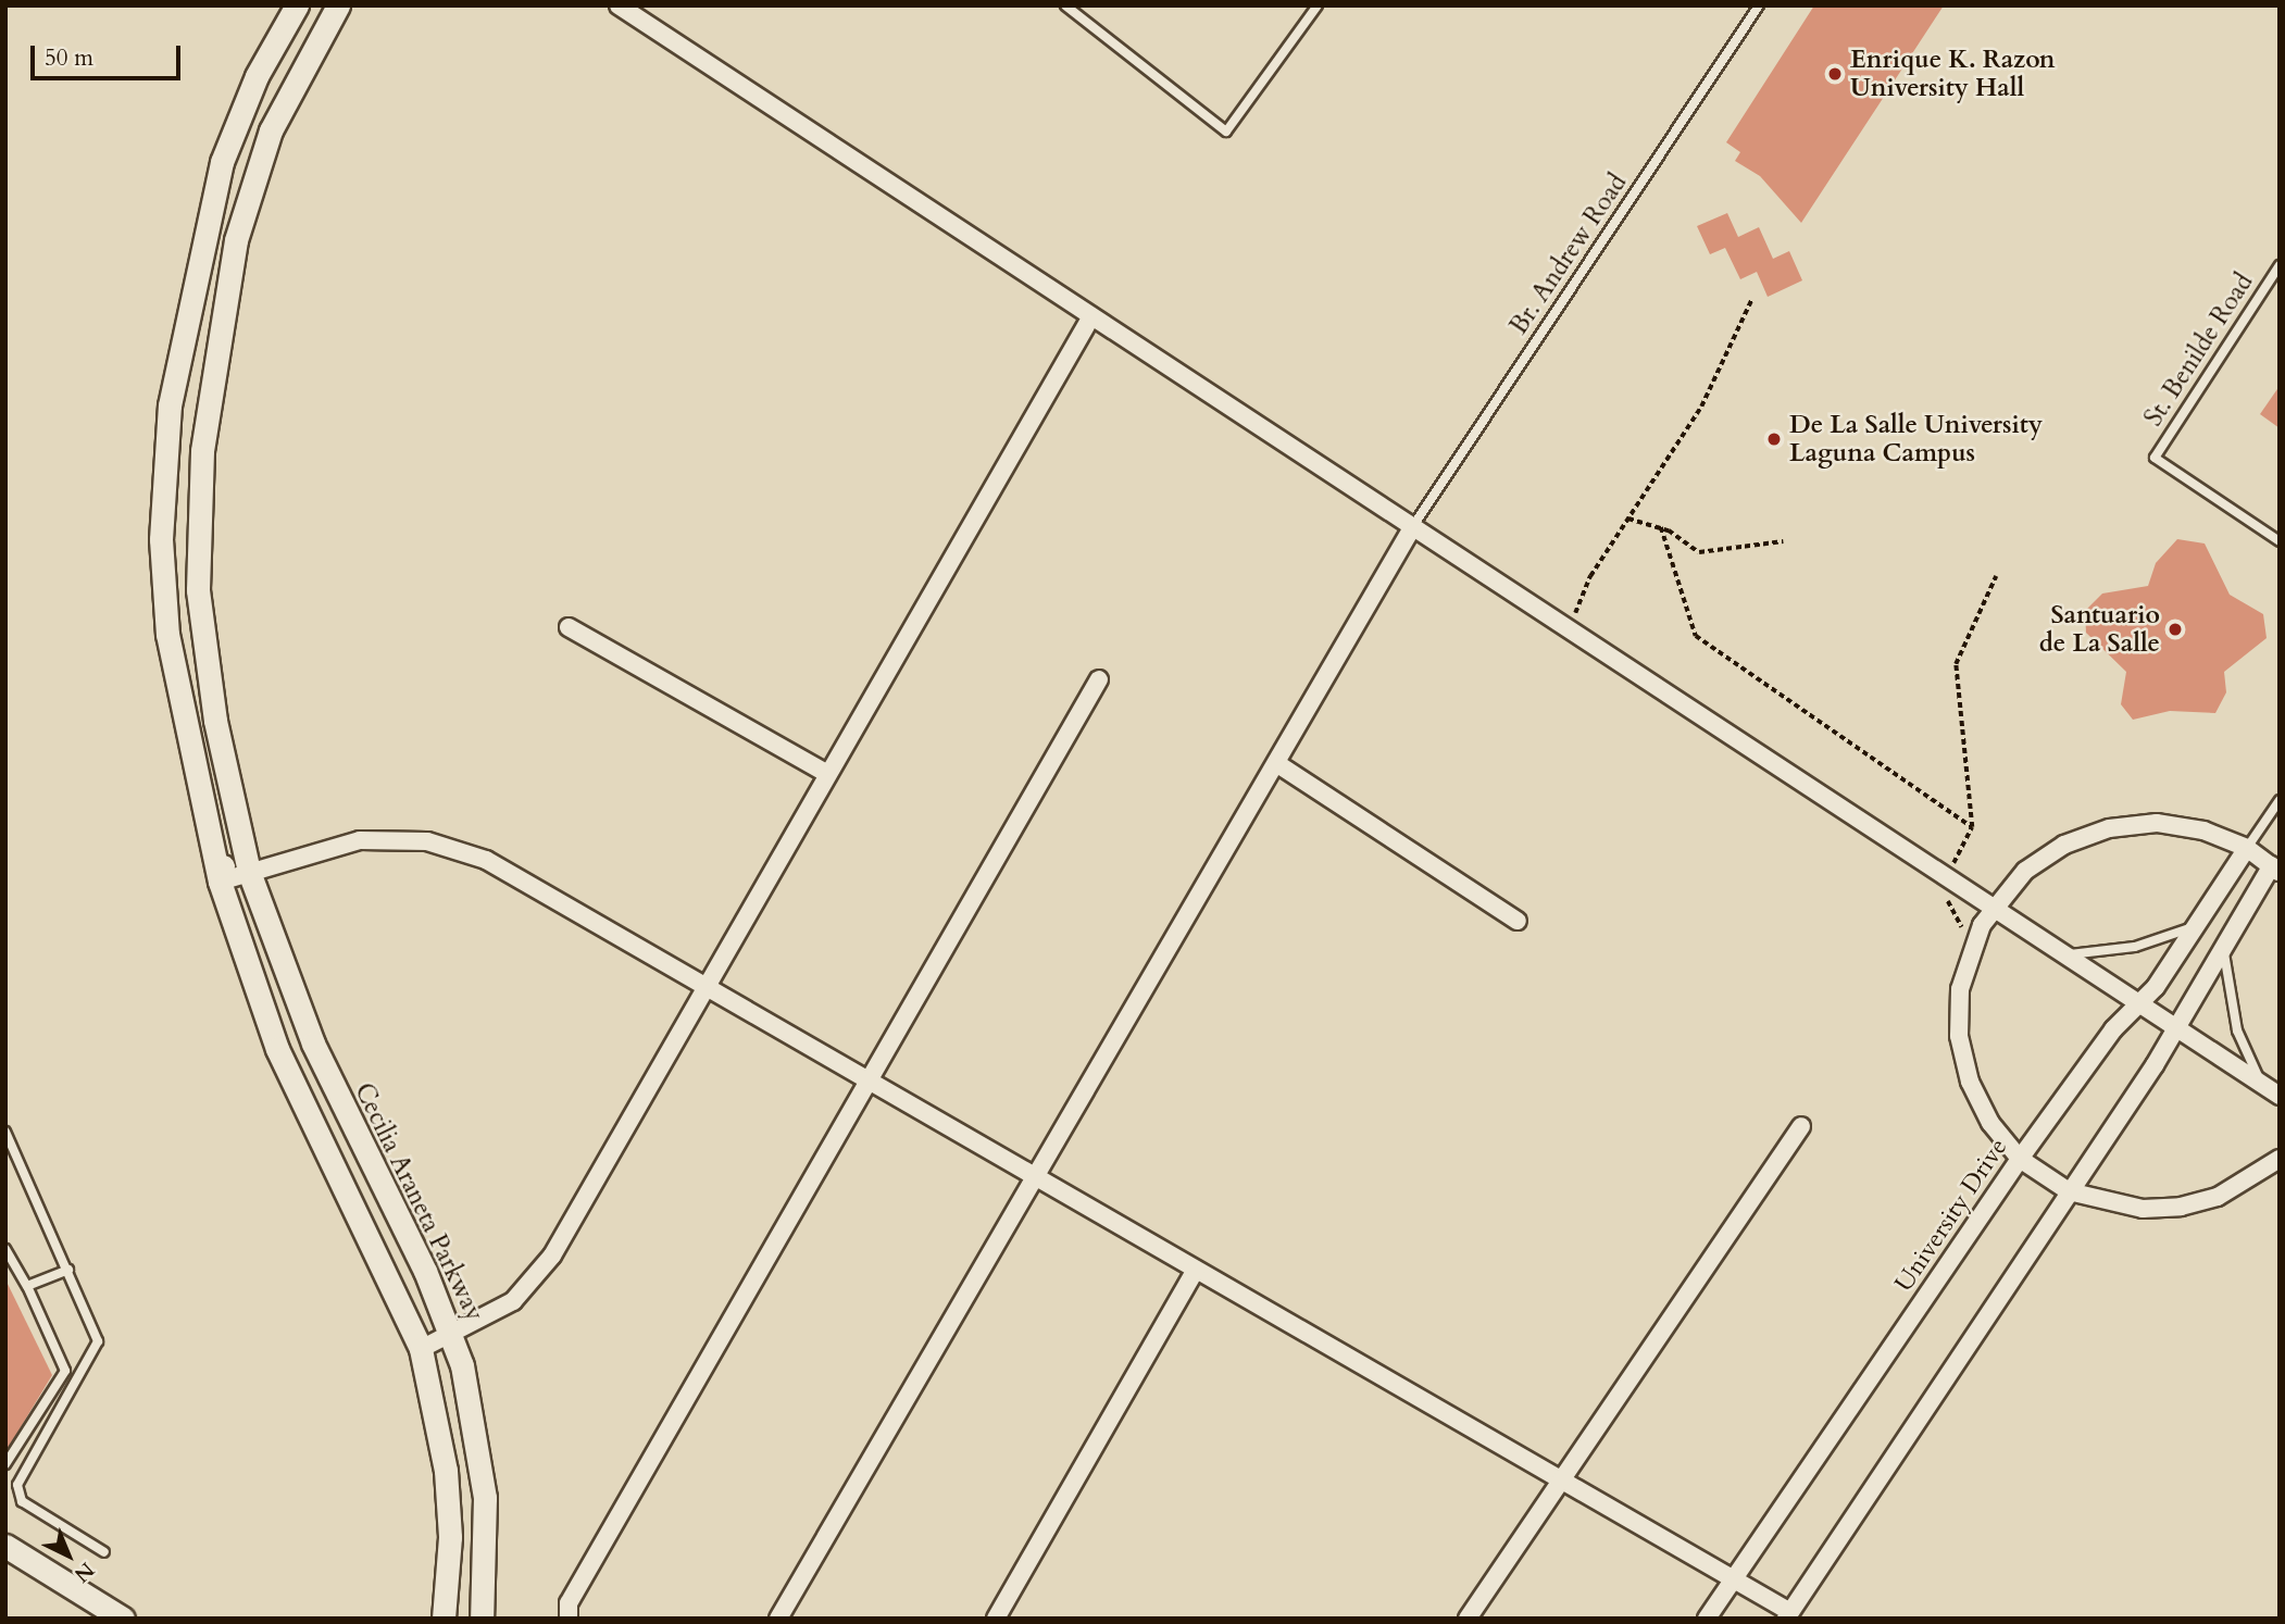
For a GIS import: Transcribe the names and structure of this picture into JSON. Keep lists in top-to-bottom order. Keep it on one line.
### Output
{"streets":{"street":["Cecilia Araneta Parkway","University Drive"],"lane":["Br. Andrew Road","St. Benilde Road"]},"places":["Enrique K. Razon University Hall","De La Salle University Laguna Campus","Santuario de La Salle"],"scale_bar":"50 m","north":"bottom right"}
